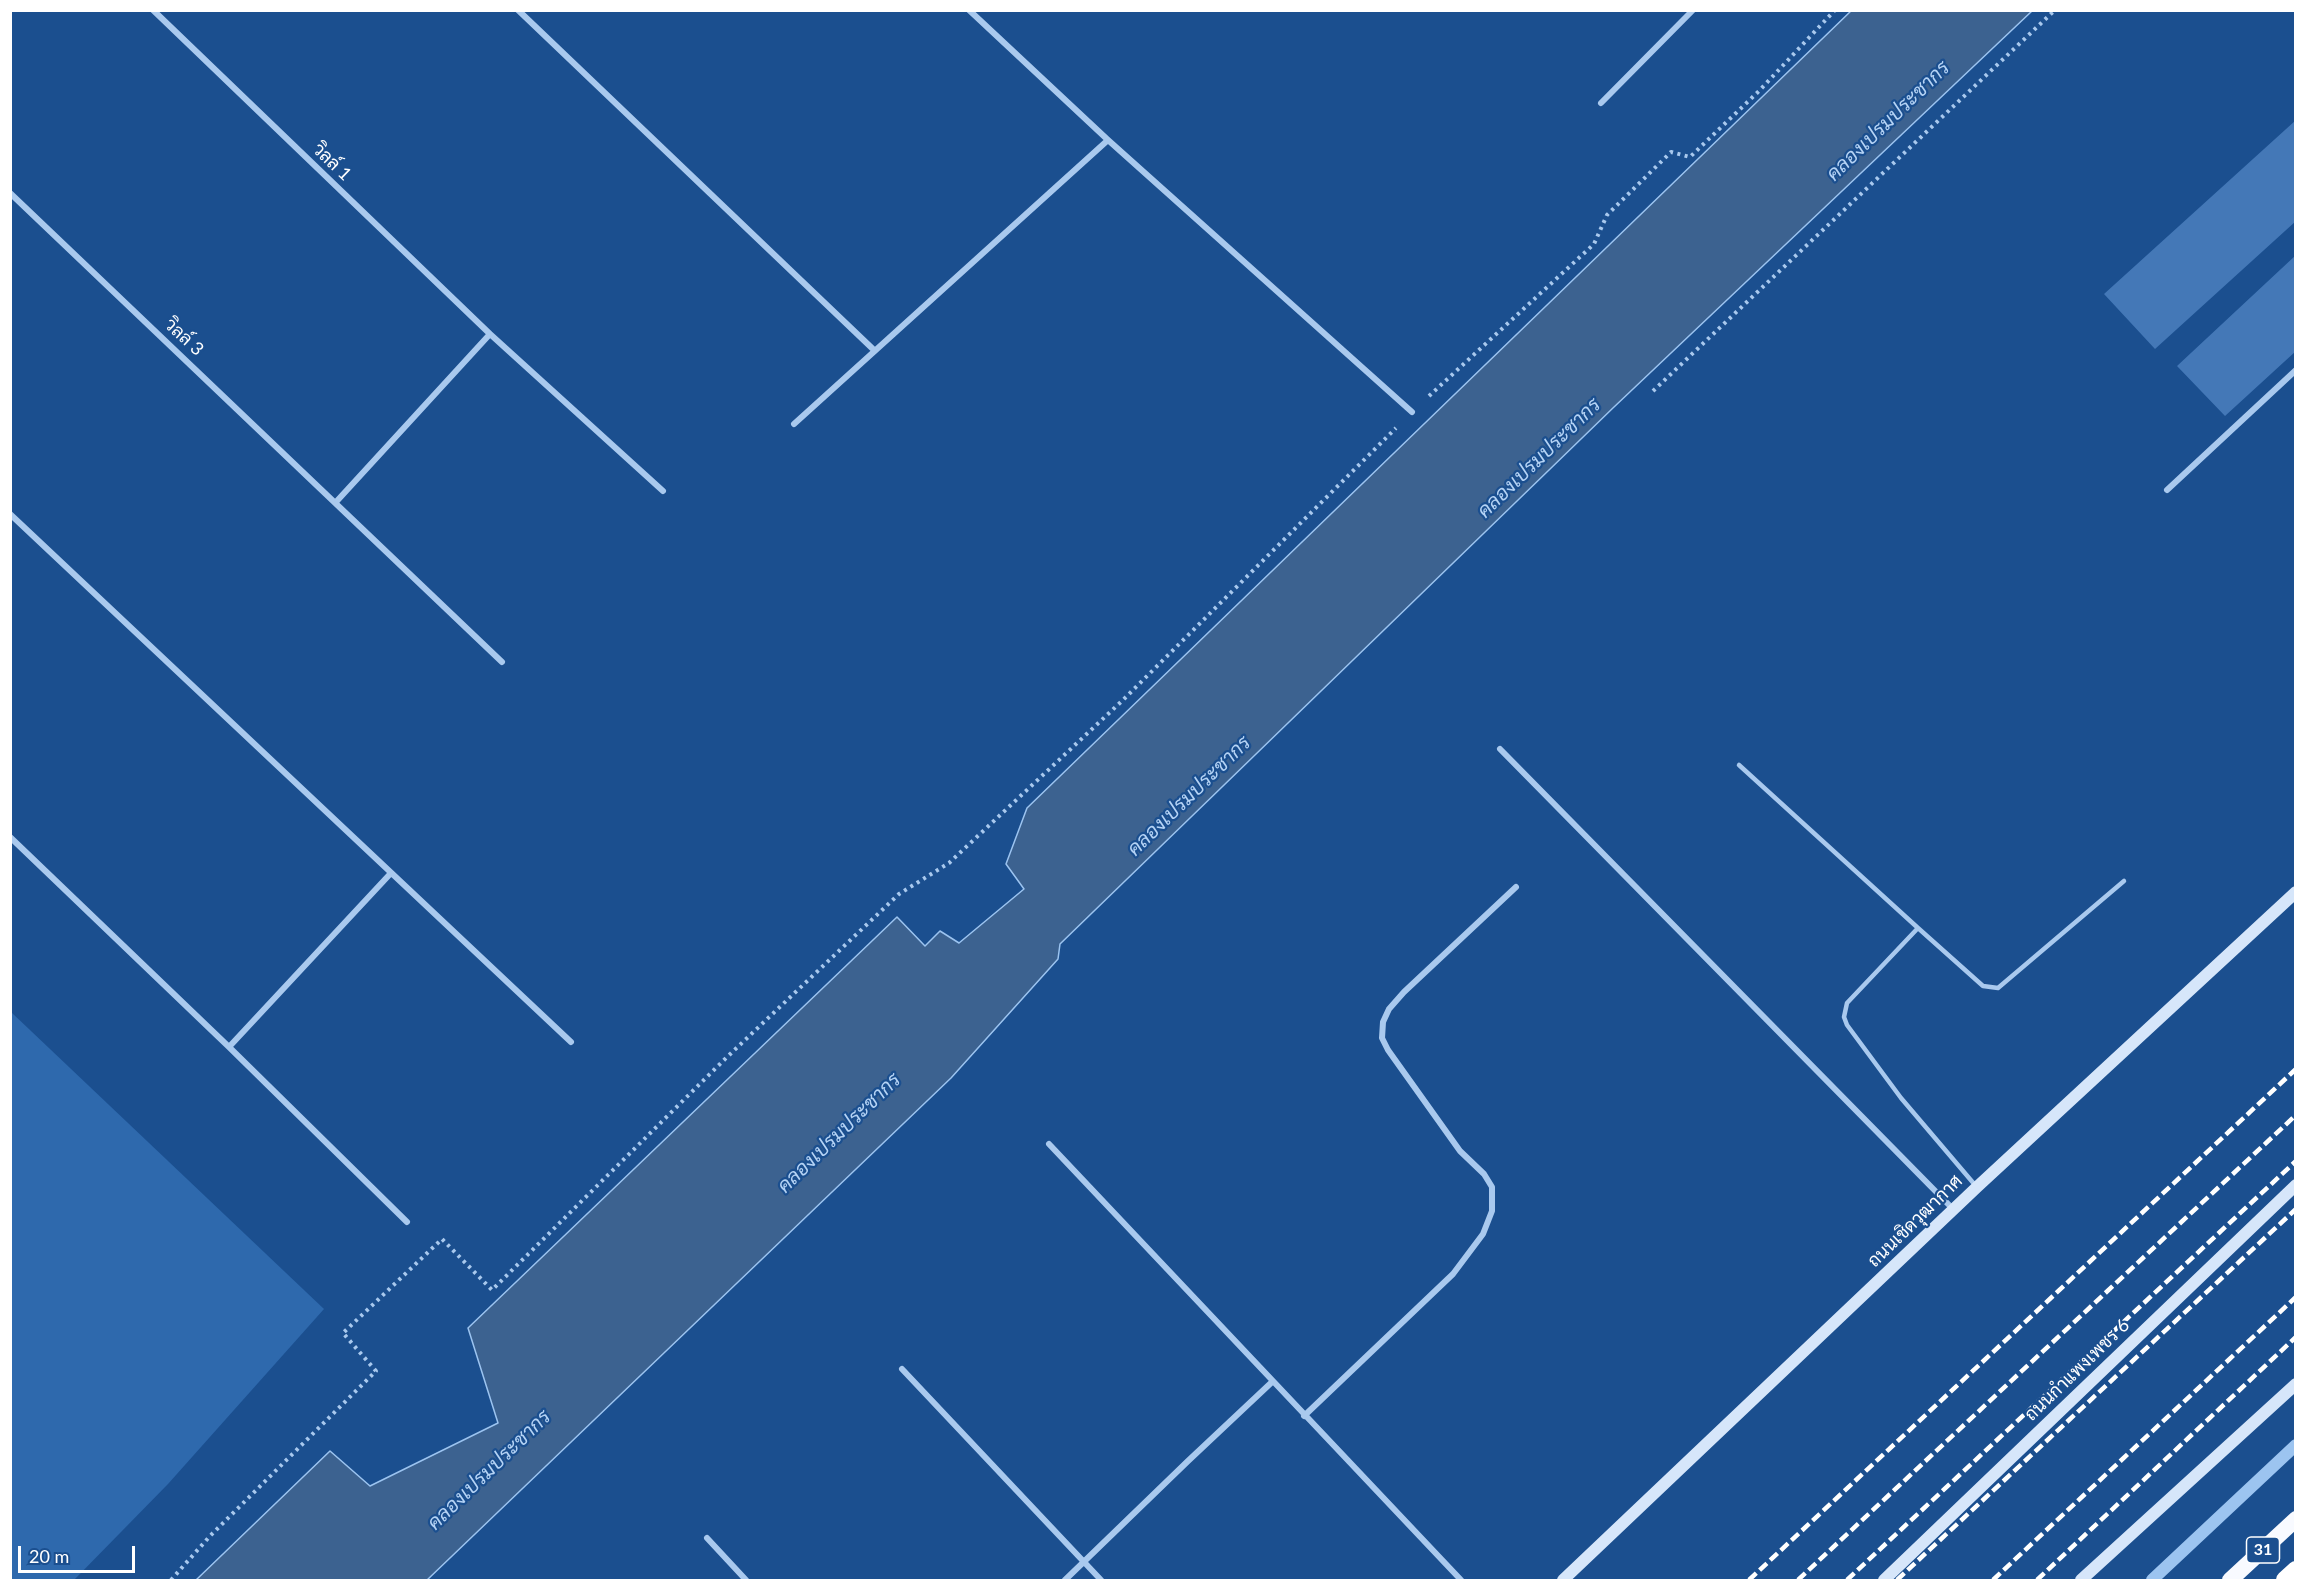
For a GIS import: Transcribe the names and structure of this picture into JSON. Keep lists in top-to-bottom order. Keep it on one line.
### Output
{"streets":{"highway":["31"],"main road":["ถนนเชิดวุฒากาศ","ถนนกำแพงเพชร 6"],"street":["วิลล์ 1","วิลล์ 3"]},"water":["คลองเปรมประชากร"],"scale_bar":"20 m"}
